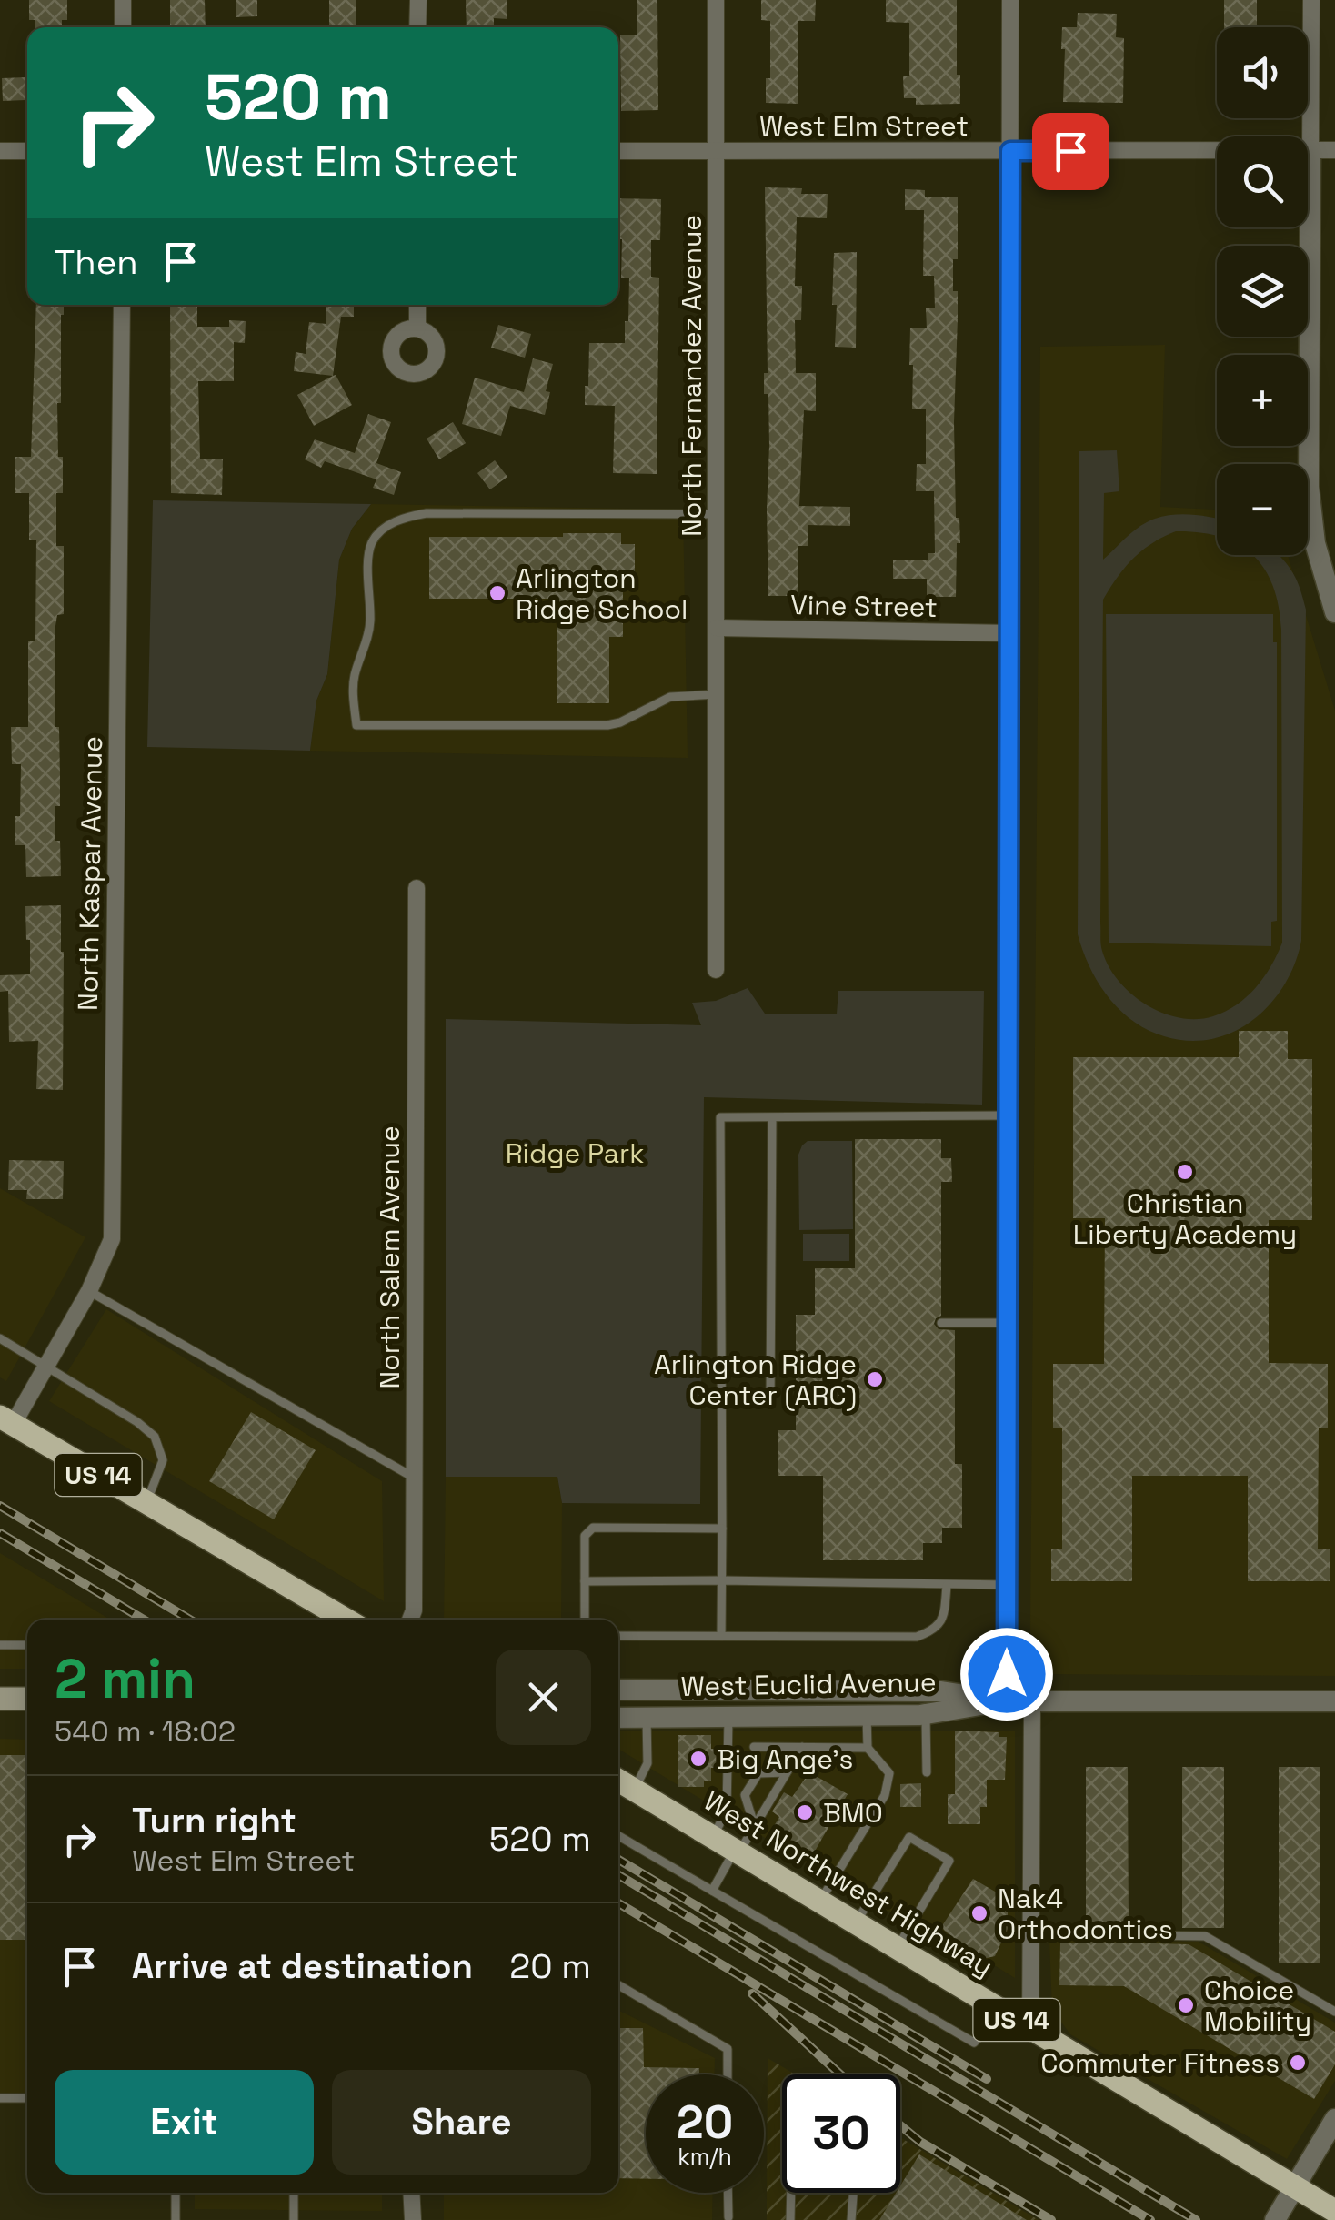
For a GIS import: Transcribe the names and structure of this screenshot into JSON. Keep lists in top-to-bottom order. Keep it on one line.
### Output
{"streets":{"main road":["US 14","West Northwest Highway"],"street":["West Elm Street","North Fernandez Avenue","Vine Street","North Kaspar Avenue","North Salem Avenue","West Euclid Avenue"]},"crossings":[["West Elm Street","North Fernandez Avenue"],["North Fernandez Avenue","Vine Street"],["North Kaspar Avenue","US 14"]],"parks":["Ridge Park"],"places":["Arlington Ridge School","Christian Liberty Academy","Arlington Ridge Center (ARC)","Big Ange's","BMO","Nak4 Orthodontics","Choice Mobility","Commuter Fitness"],"page":{"map_buttons":["+","−"],"turn":["520 m","West Elm Street"],"then":"Then","heading":["2 min","540 m · 18:02"],"list":[{"name":"Turn right","note":"West Elm Street","value":"520 m"},{"name":"Arrive at destination","value":"20 m"}],"buttons":["Exit","Share"],"speed":"20 km/h","limit":"30"}}
